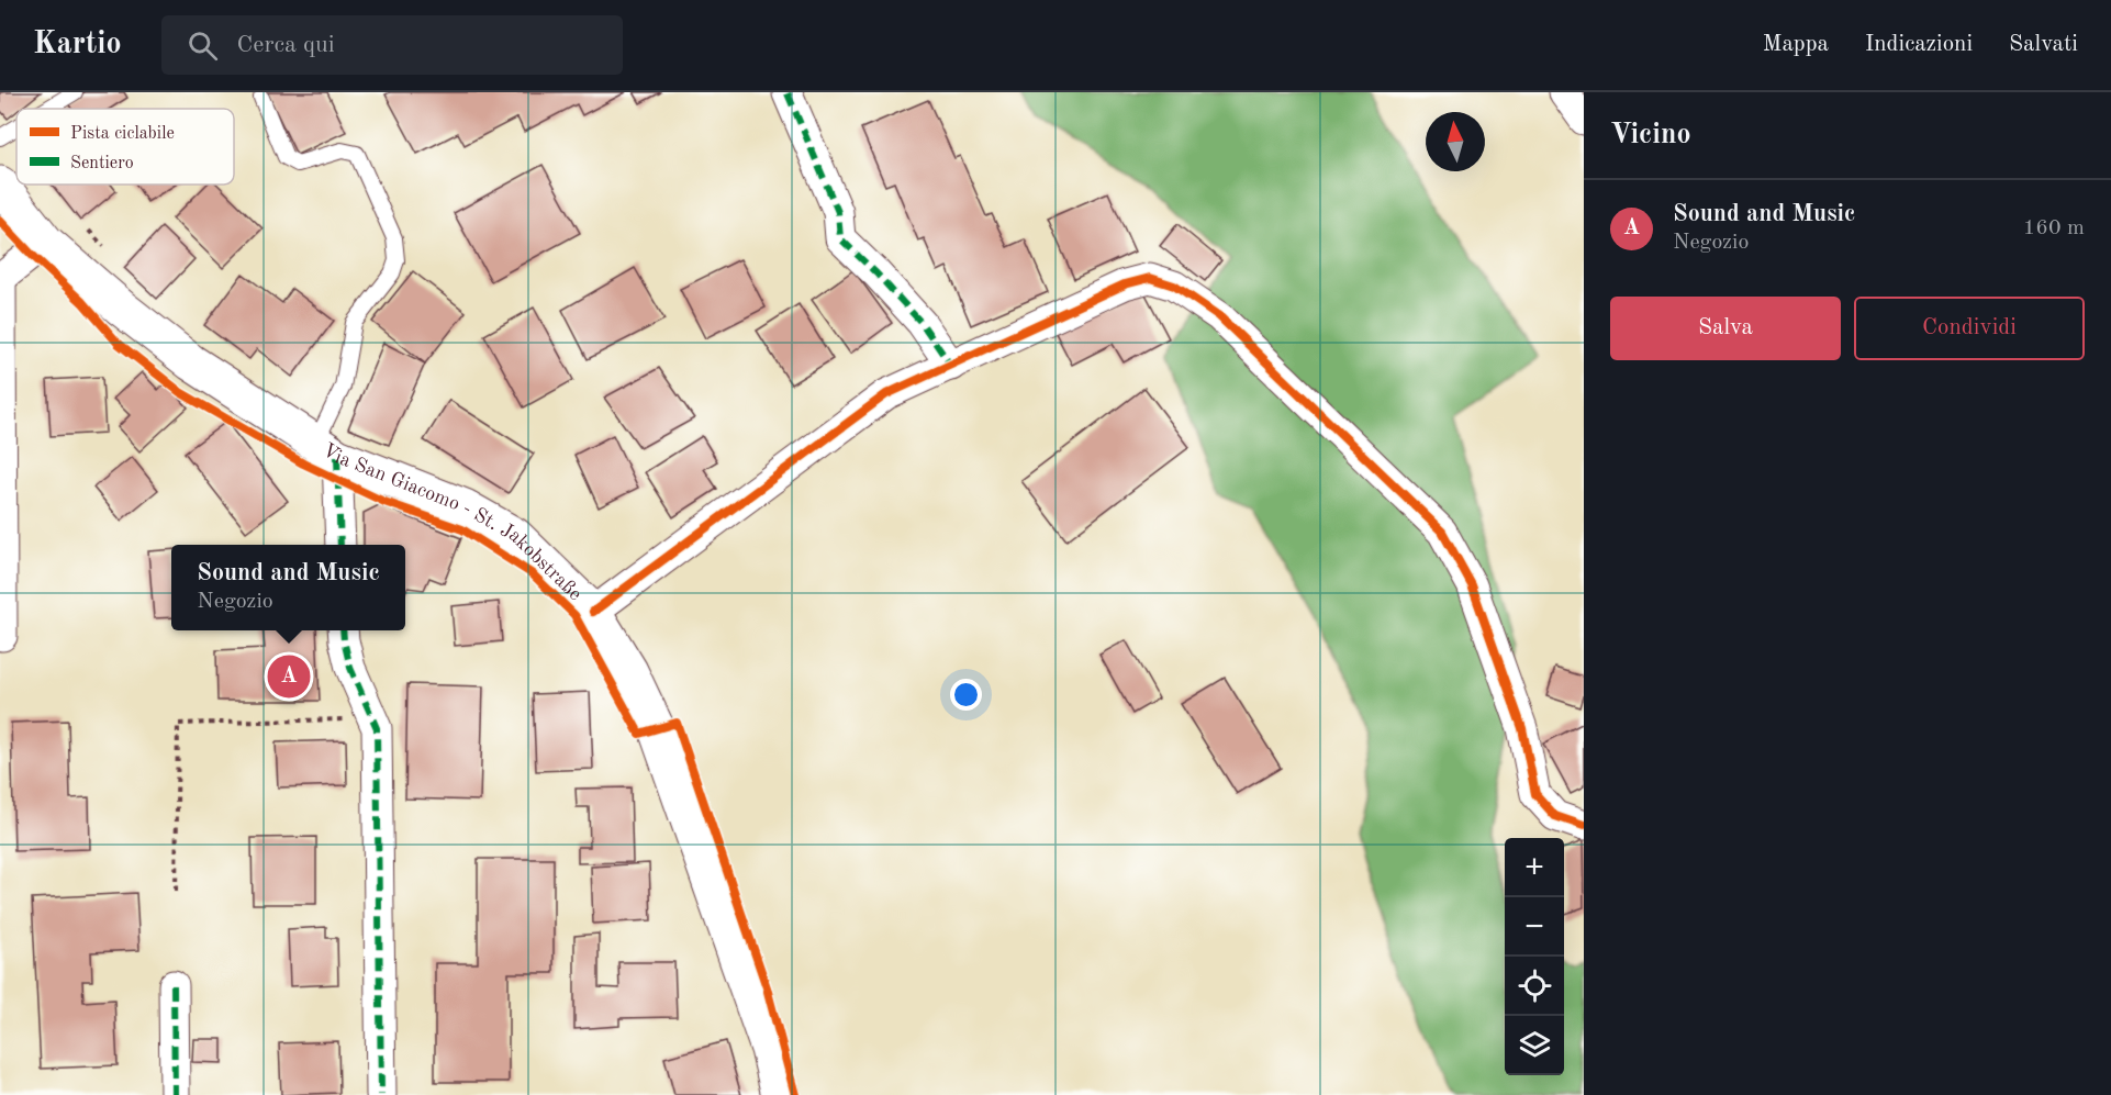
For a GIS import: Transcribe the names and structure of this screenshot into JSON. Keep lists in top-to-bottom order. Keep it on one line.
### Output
{"streets":{"street":["Via San Giacomo - St. Jakobstraße"]},"legend":["Pista ciclabile","Sentiero"],"north":"top","page":{"header":"Kartio","search":"Cerca qui","nav":["Mappa","Indicazioni","Salvati"],"heading":"Vicino","list":[{"mark":"A","name":"Sound and Music","note":"Negozio","value":"160 m"}],"buttons":["Salva","Condividi"],"popup":["Sound and Music","Negozio"],"pins":"A","map_buttons":["+","−"]}}
